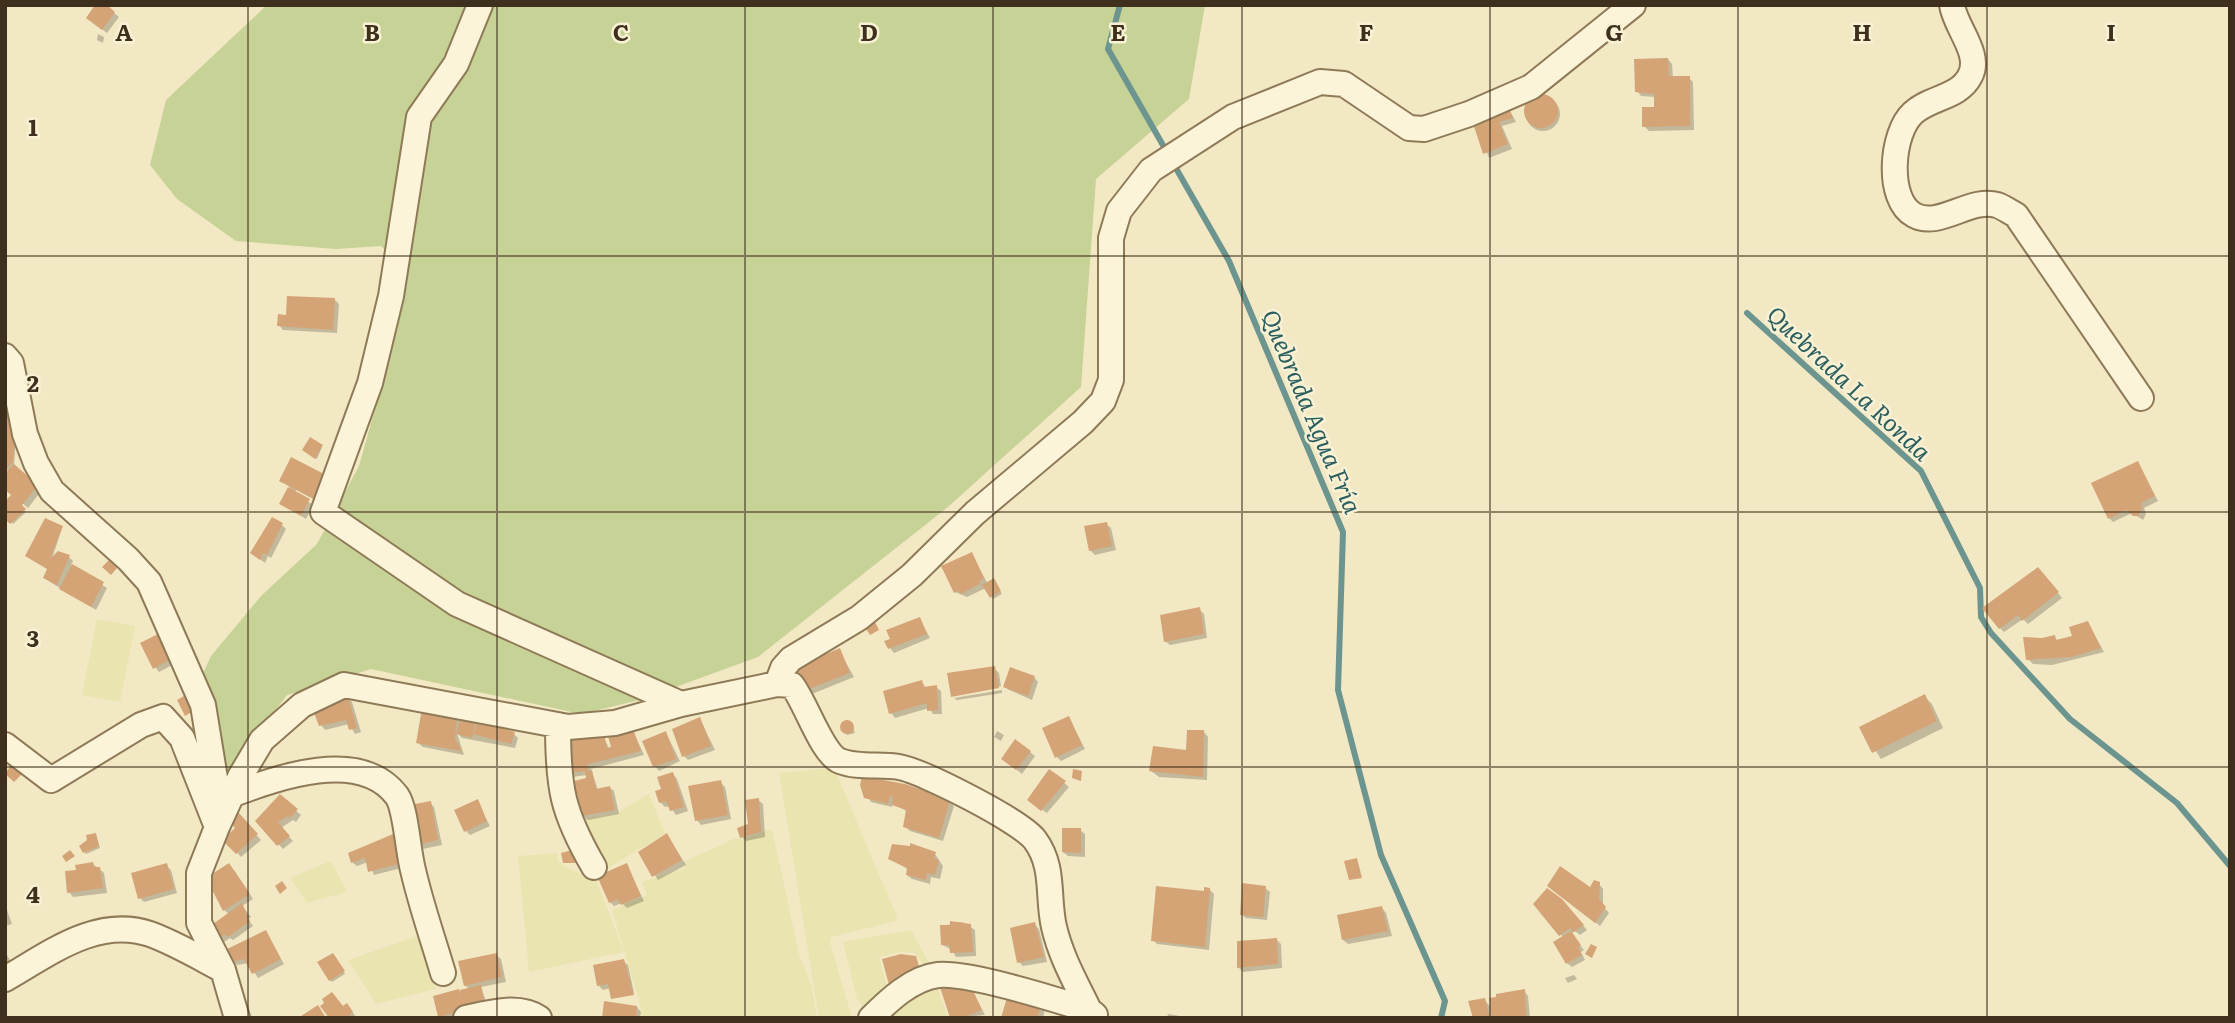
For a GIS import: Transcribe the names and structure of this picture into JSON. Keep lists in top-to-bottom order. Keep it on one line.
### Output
{"water":["Quebrada La Ronda","Quebrada Agua Fría"],"grid":{"columns":["A","B","C","D","E","F","G","H","I"],"rows":["1","2","3","4"]}}
